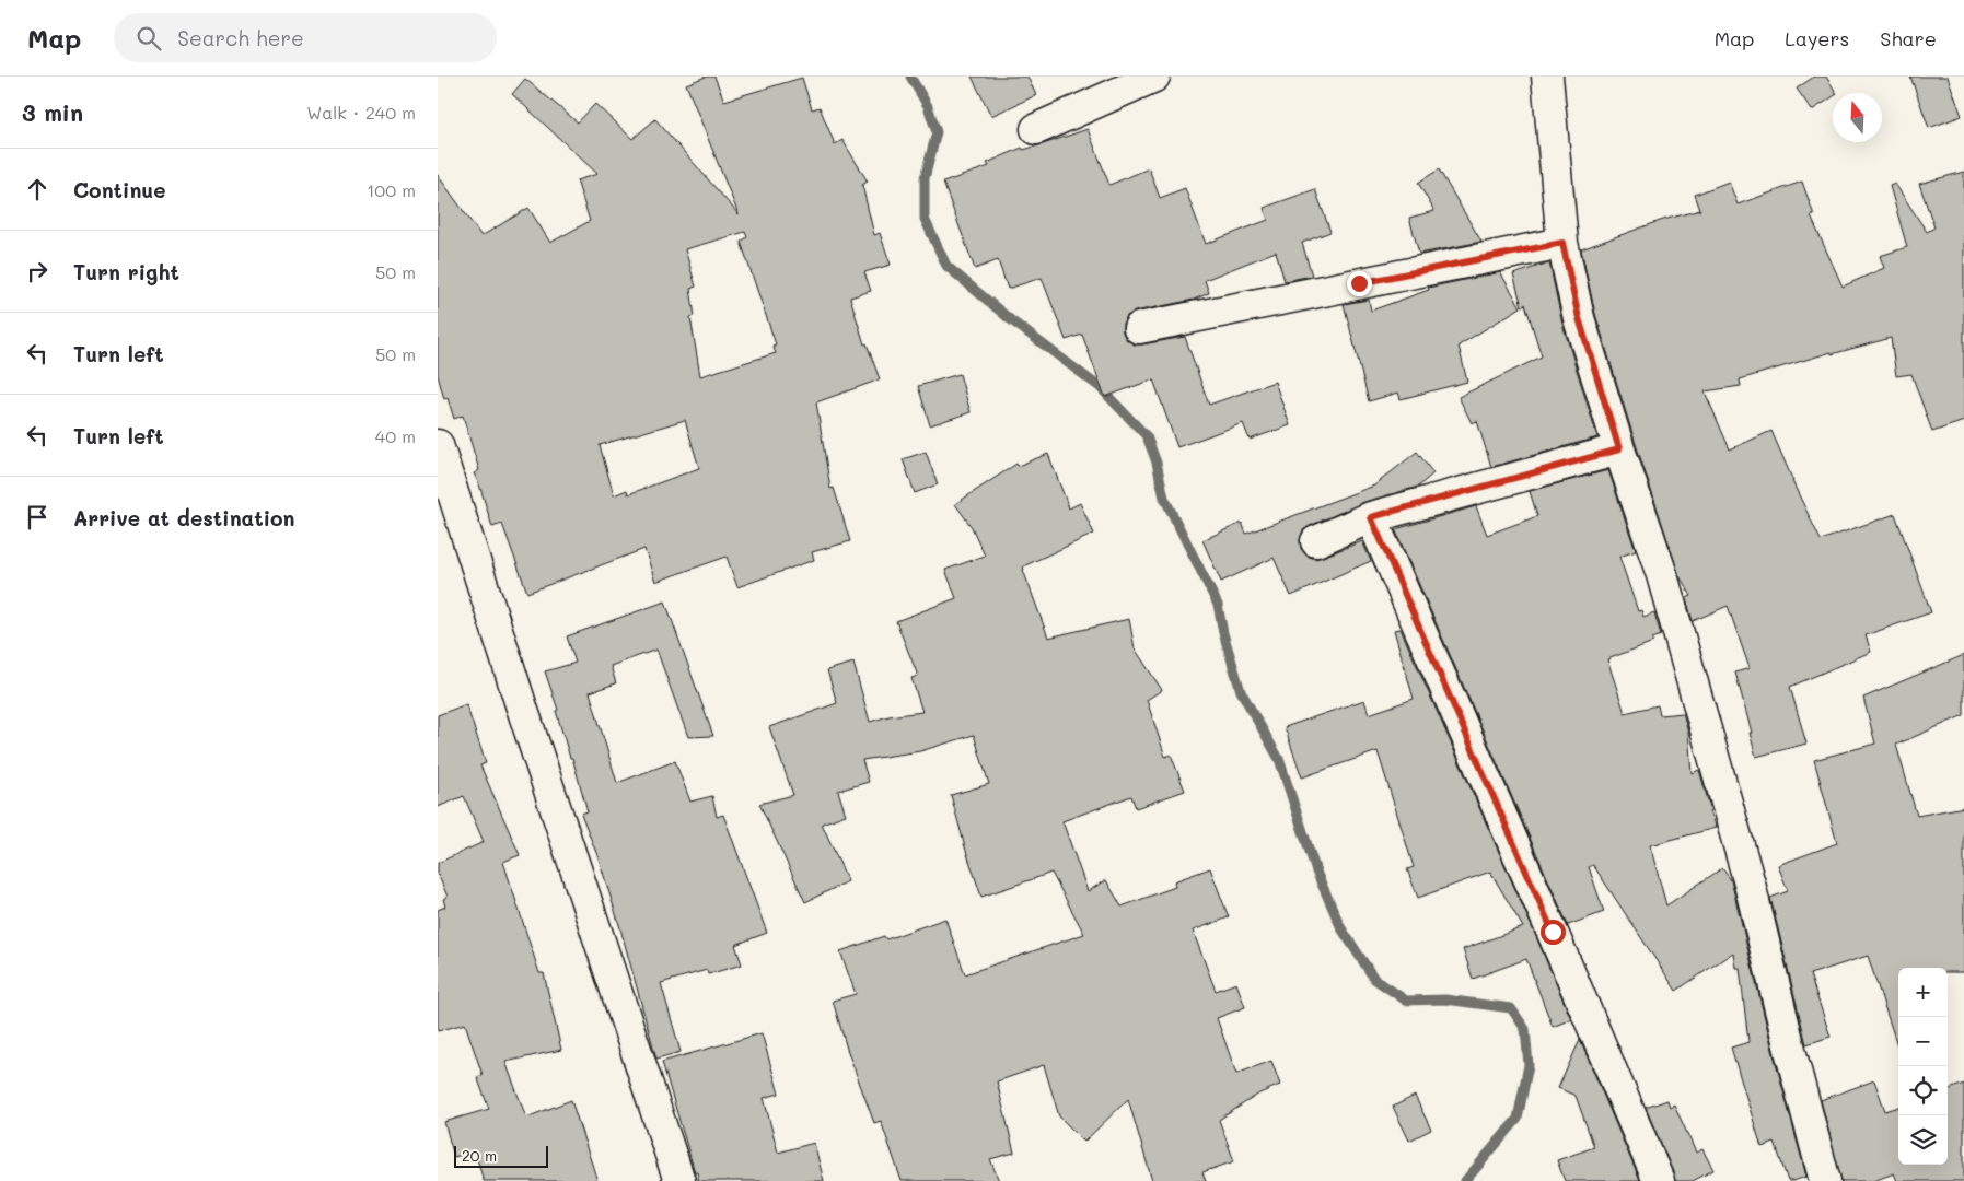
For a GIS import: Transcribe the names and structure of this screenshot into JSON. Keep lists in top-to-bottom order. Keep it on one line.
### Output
{"scale_bar":"20 m","north":"top","page":{"header":"Map","search":"Search here","nav":["Map","Layers","Share"],"heading":["3 min","Walk · 240 m"],"list":[["Continue","100 m"],["Turn right","50 m"],["Turn left","50 m"],["Turn left","40 m"],"Arrive at destination"],"map_buttons":["+","−"],"scale":"20 m"}}
